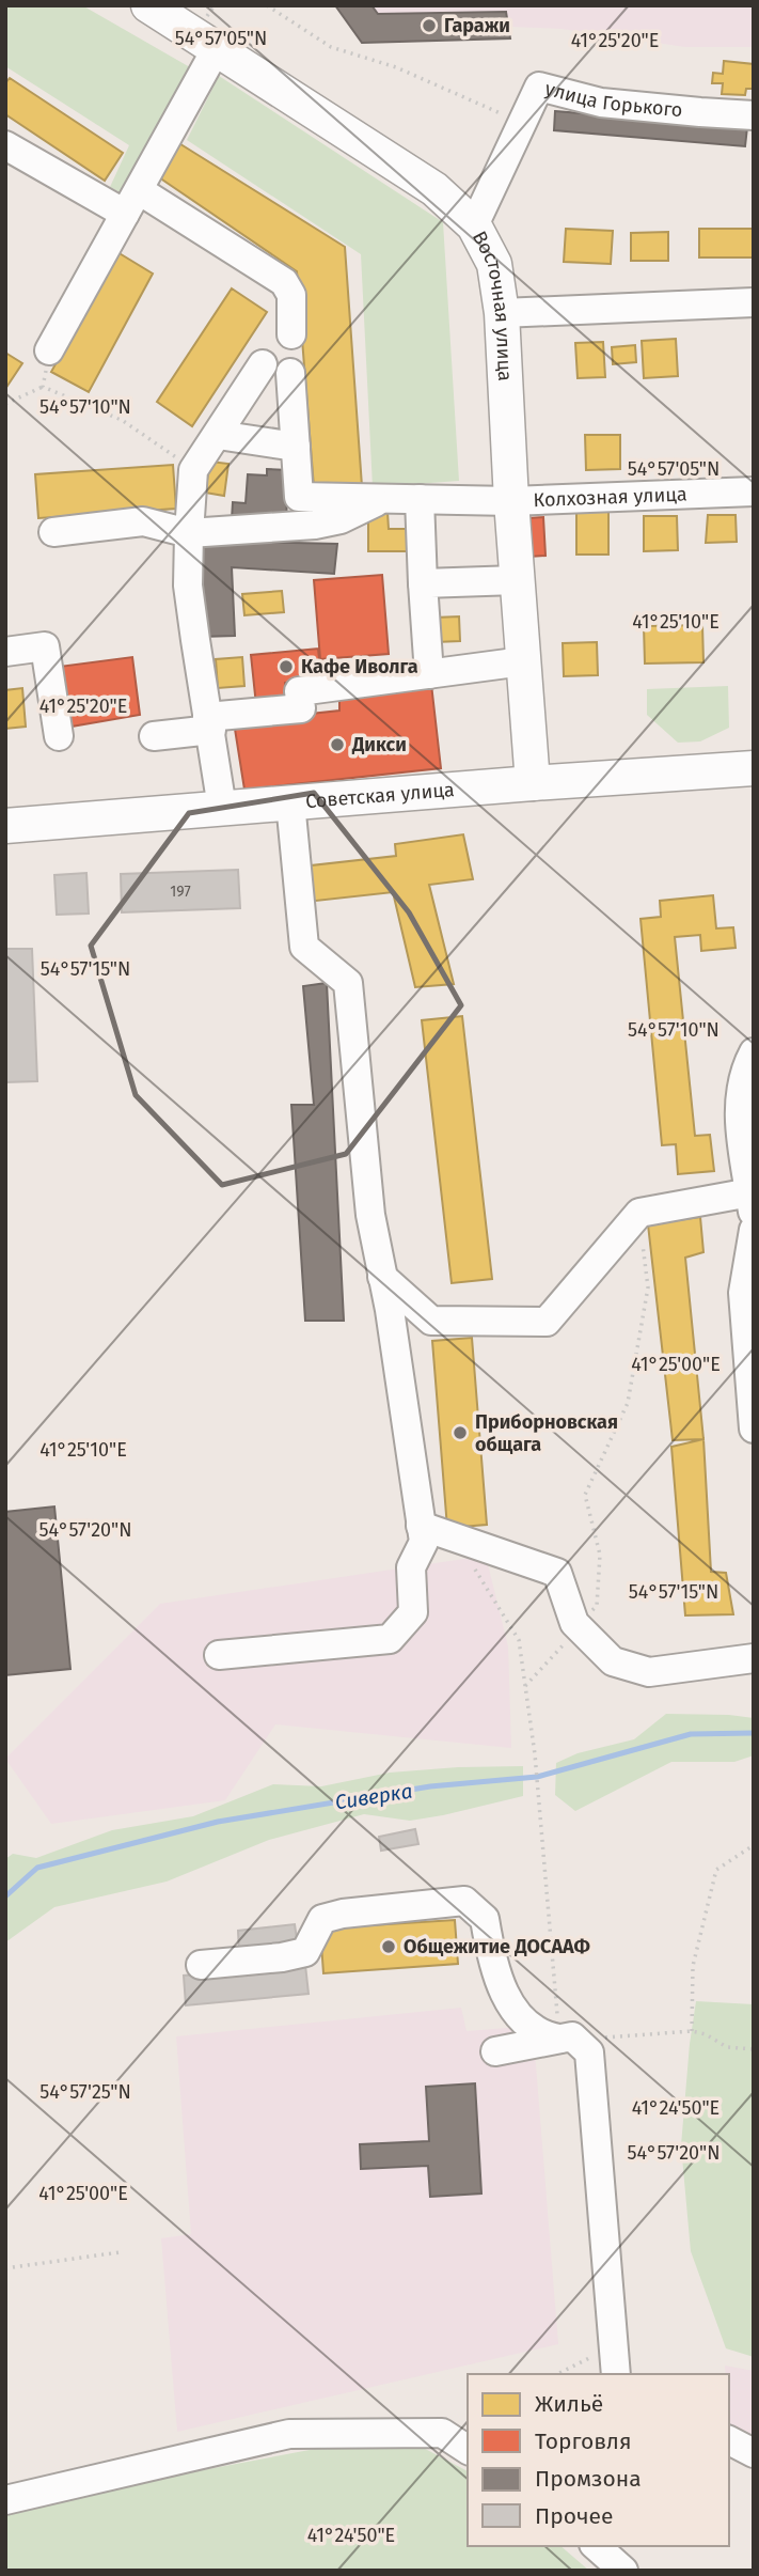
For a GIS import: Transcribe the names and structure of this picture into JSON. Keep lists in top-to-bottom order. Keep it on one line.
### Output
{"streets":{"main road":["Восточная улица","Советская улица"],"street":["улица Горького","Колхозная улица"]},"crossings":[["улица Горького","Восточная улица"],["Восточная улица","Колхозная улица"],["Восточная улица","Советская улица"]],"water":["Сиверка"],"places":["Гаражи","Кафе Иволга","Дикси","Приборновская общага","Общежитие ДОСААФ"],"house_numbers":["197"],"legend":["Жильё","Торговля","Промзона","Прочее"],"coordinates":["54°57'05\"N","41°25'20\"E","54°57'10\"N","41°25'10\"E","54°57'15\"N","41°25'00\"E","54°57'20\"N","54°57'25\"N","41°24'50\"E"]}
